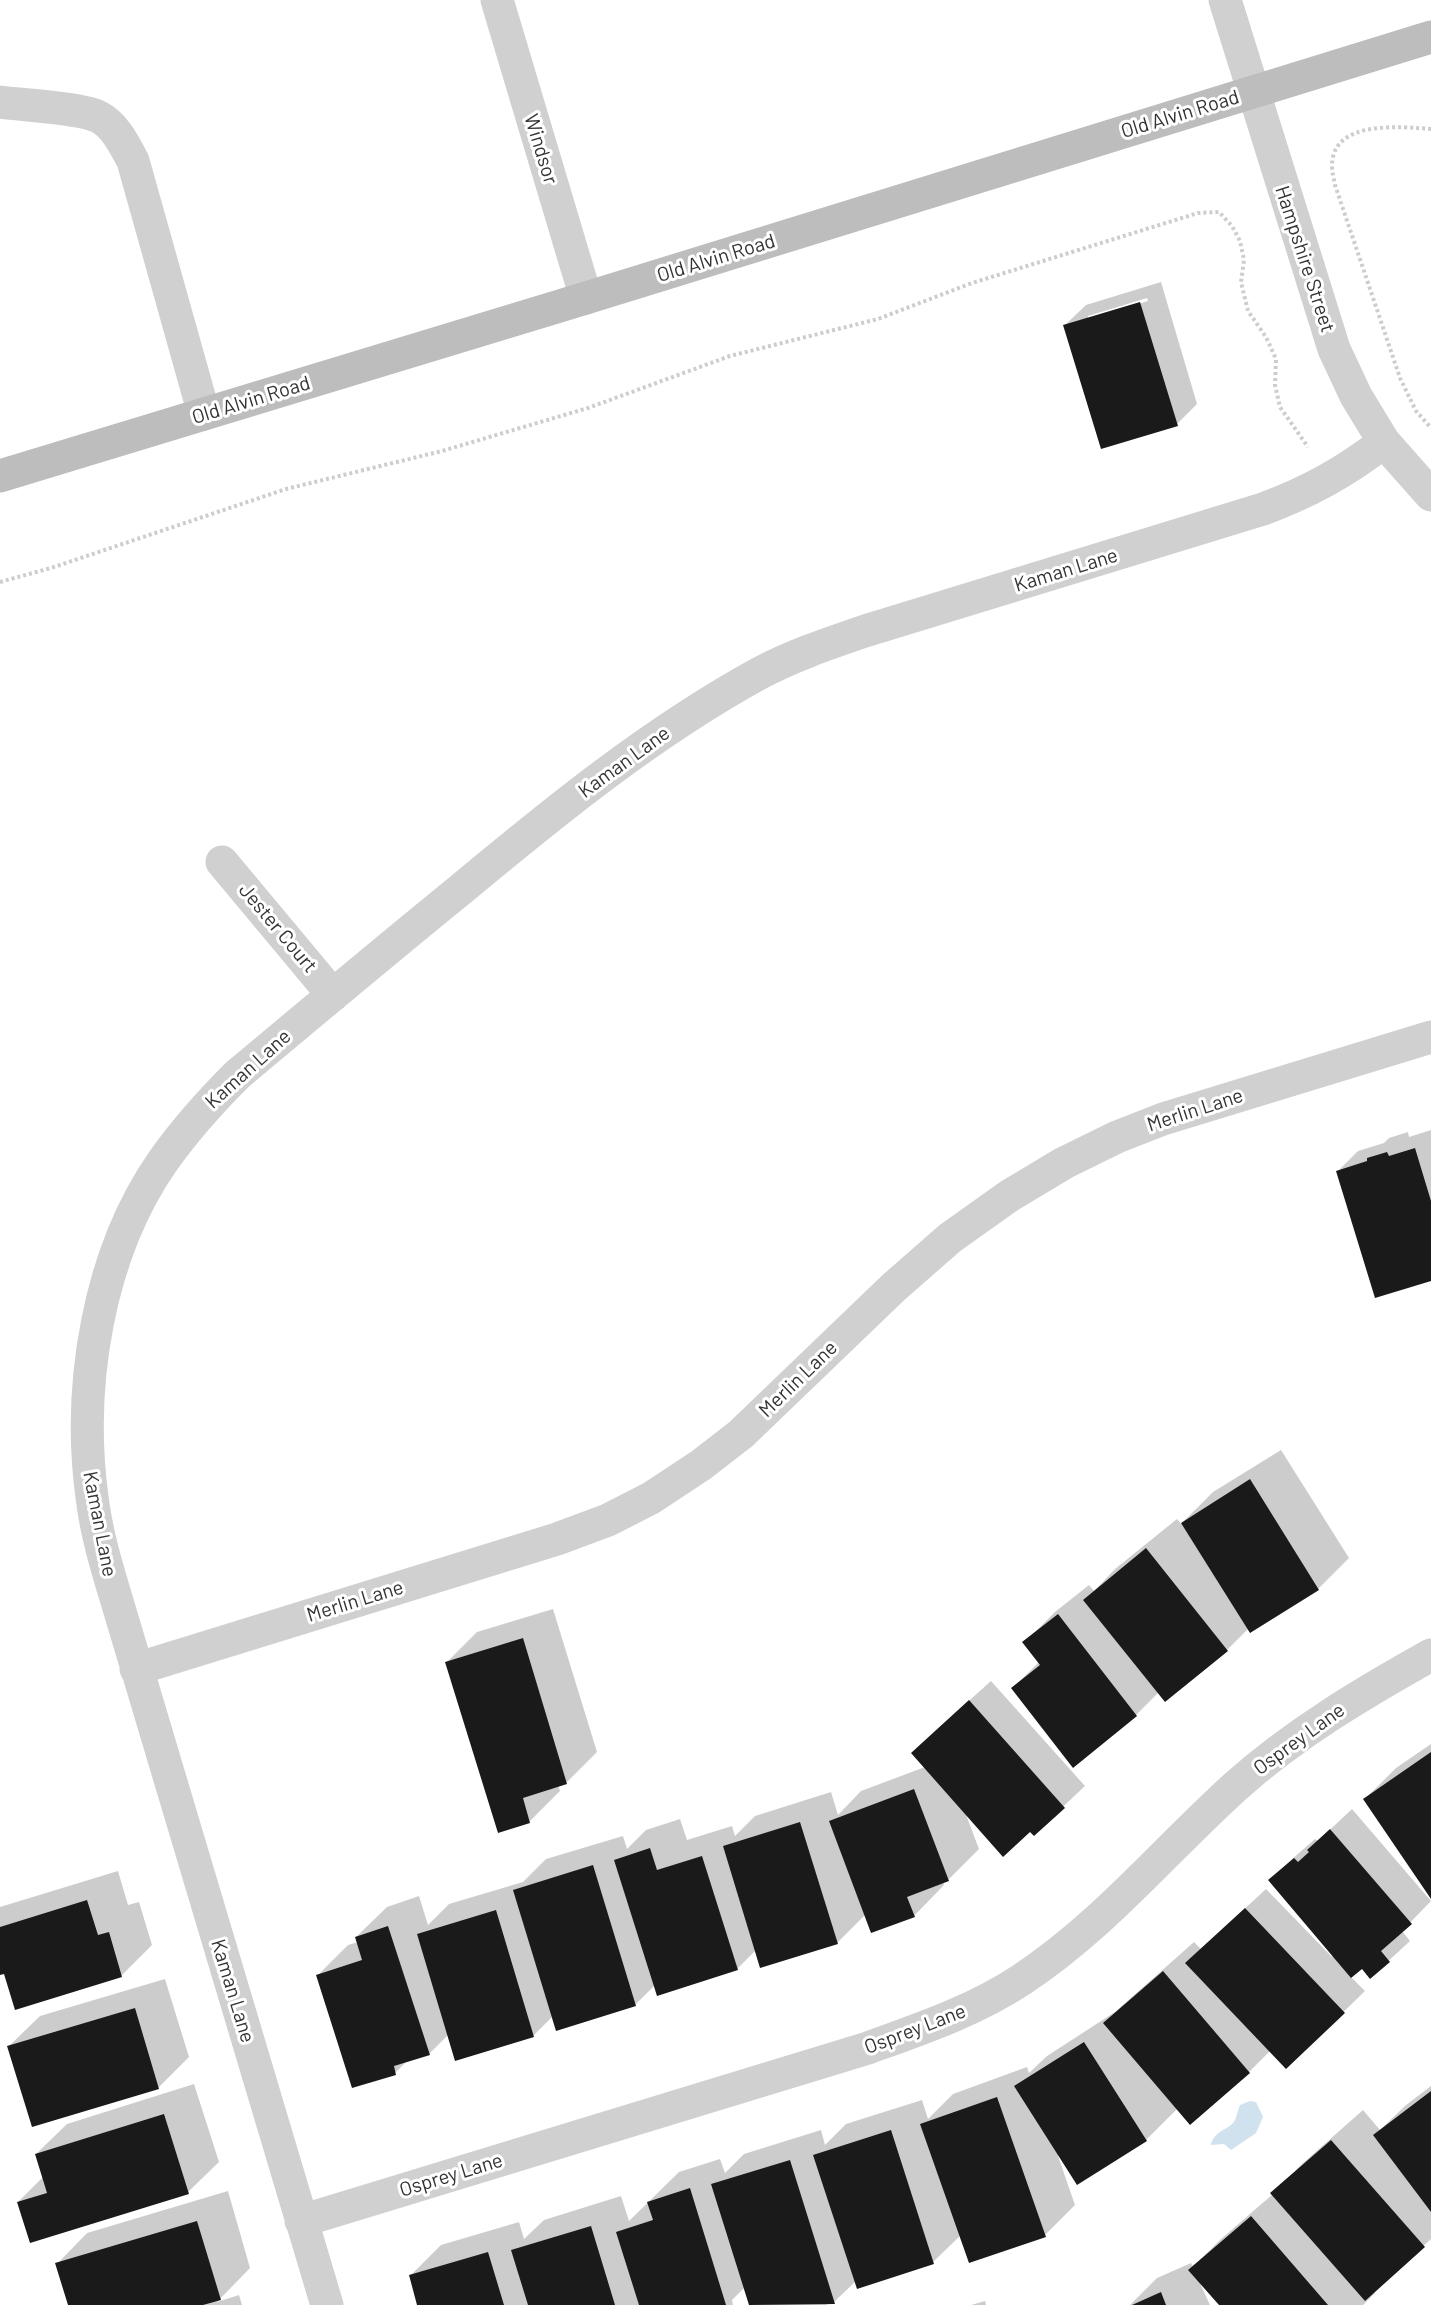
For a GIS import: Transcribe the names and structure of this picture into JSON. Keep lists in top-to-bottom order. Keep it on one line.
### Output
{"streets":{"street":["Old Alvin Road","Windsor","Hampshire Street","Kaman Lane","Jester Court","Merlin Lane","Osprey Lane"]},"crossings":[["Old Alvin Road","Windsor"],["Old Alvin Road","Hampshire Street"],["Hampshire Street","Kaman Lane"],["Kaman Lane","Jester Court"],["Kaman Lane","Merlin Lane"],["Kaman Lane","Osprey Lane"]]}
